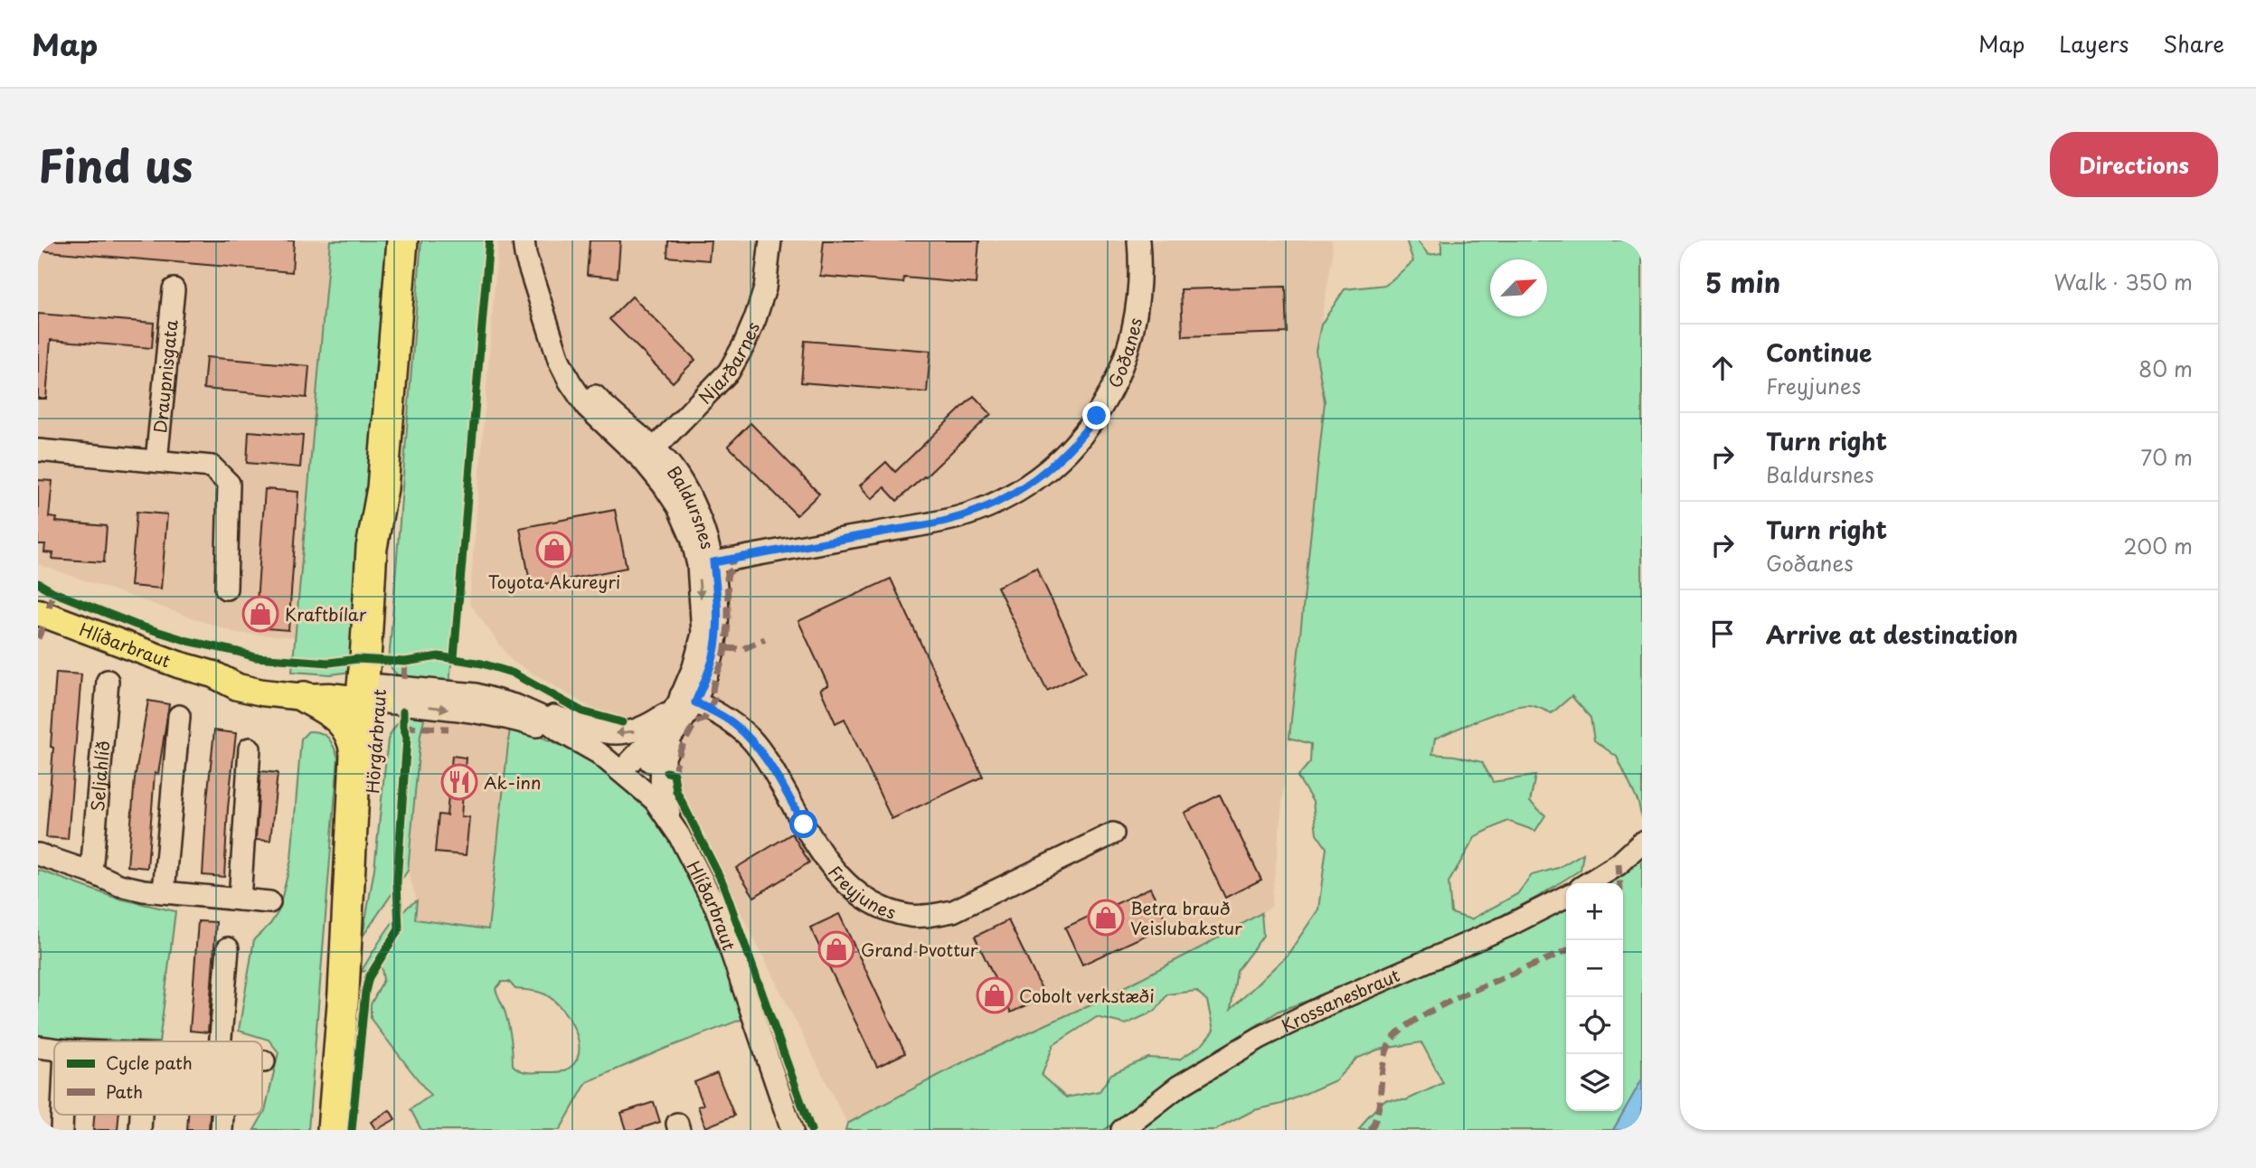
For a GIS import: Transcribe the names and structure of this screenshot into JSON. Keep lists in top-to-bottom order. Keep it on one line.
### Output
{"streets":{"highway":["Hörgárbraut"],"main road":["Hlíðarbraut"],"street":["Goðanes","Njarðarnes","Draupnisgata","Baldursnes","Seljahlíð","Freyjunes","Krossanesbraut"]},"crossings":[["Goðanes","Baldursnes"],["Njarðarnes","Baldursnes"],["Baldursnes","Hlíðarbraut"],["Baldursnes","Freyjunes"],["Hlíðarbraut","Hörgárbraut"]],"places":{"shop":["Toyota Akureyri","Kraftbílar","Betra brauð Veislubakstur","Grand Þvottur","Cobolt verkstæði"],"restaurant":["Ak-inn"]},"legend":["Cycle path","Path"],"north":"top right","page":{"header":"Map","nav":["Map","Layers","Share"],"title":"Find us","buttons":"Directions","heading":["5 min","Walk · 350 m"],"list":[["Continue","Freyjunes","80 m"],["Turn right","Baldursnes","70 m"],["Turn right","Goðanes","200 m"],"Arrive at destination"],"map_buttons":["+","−"]}}
